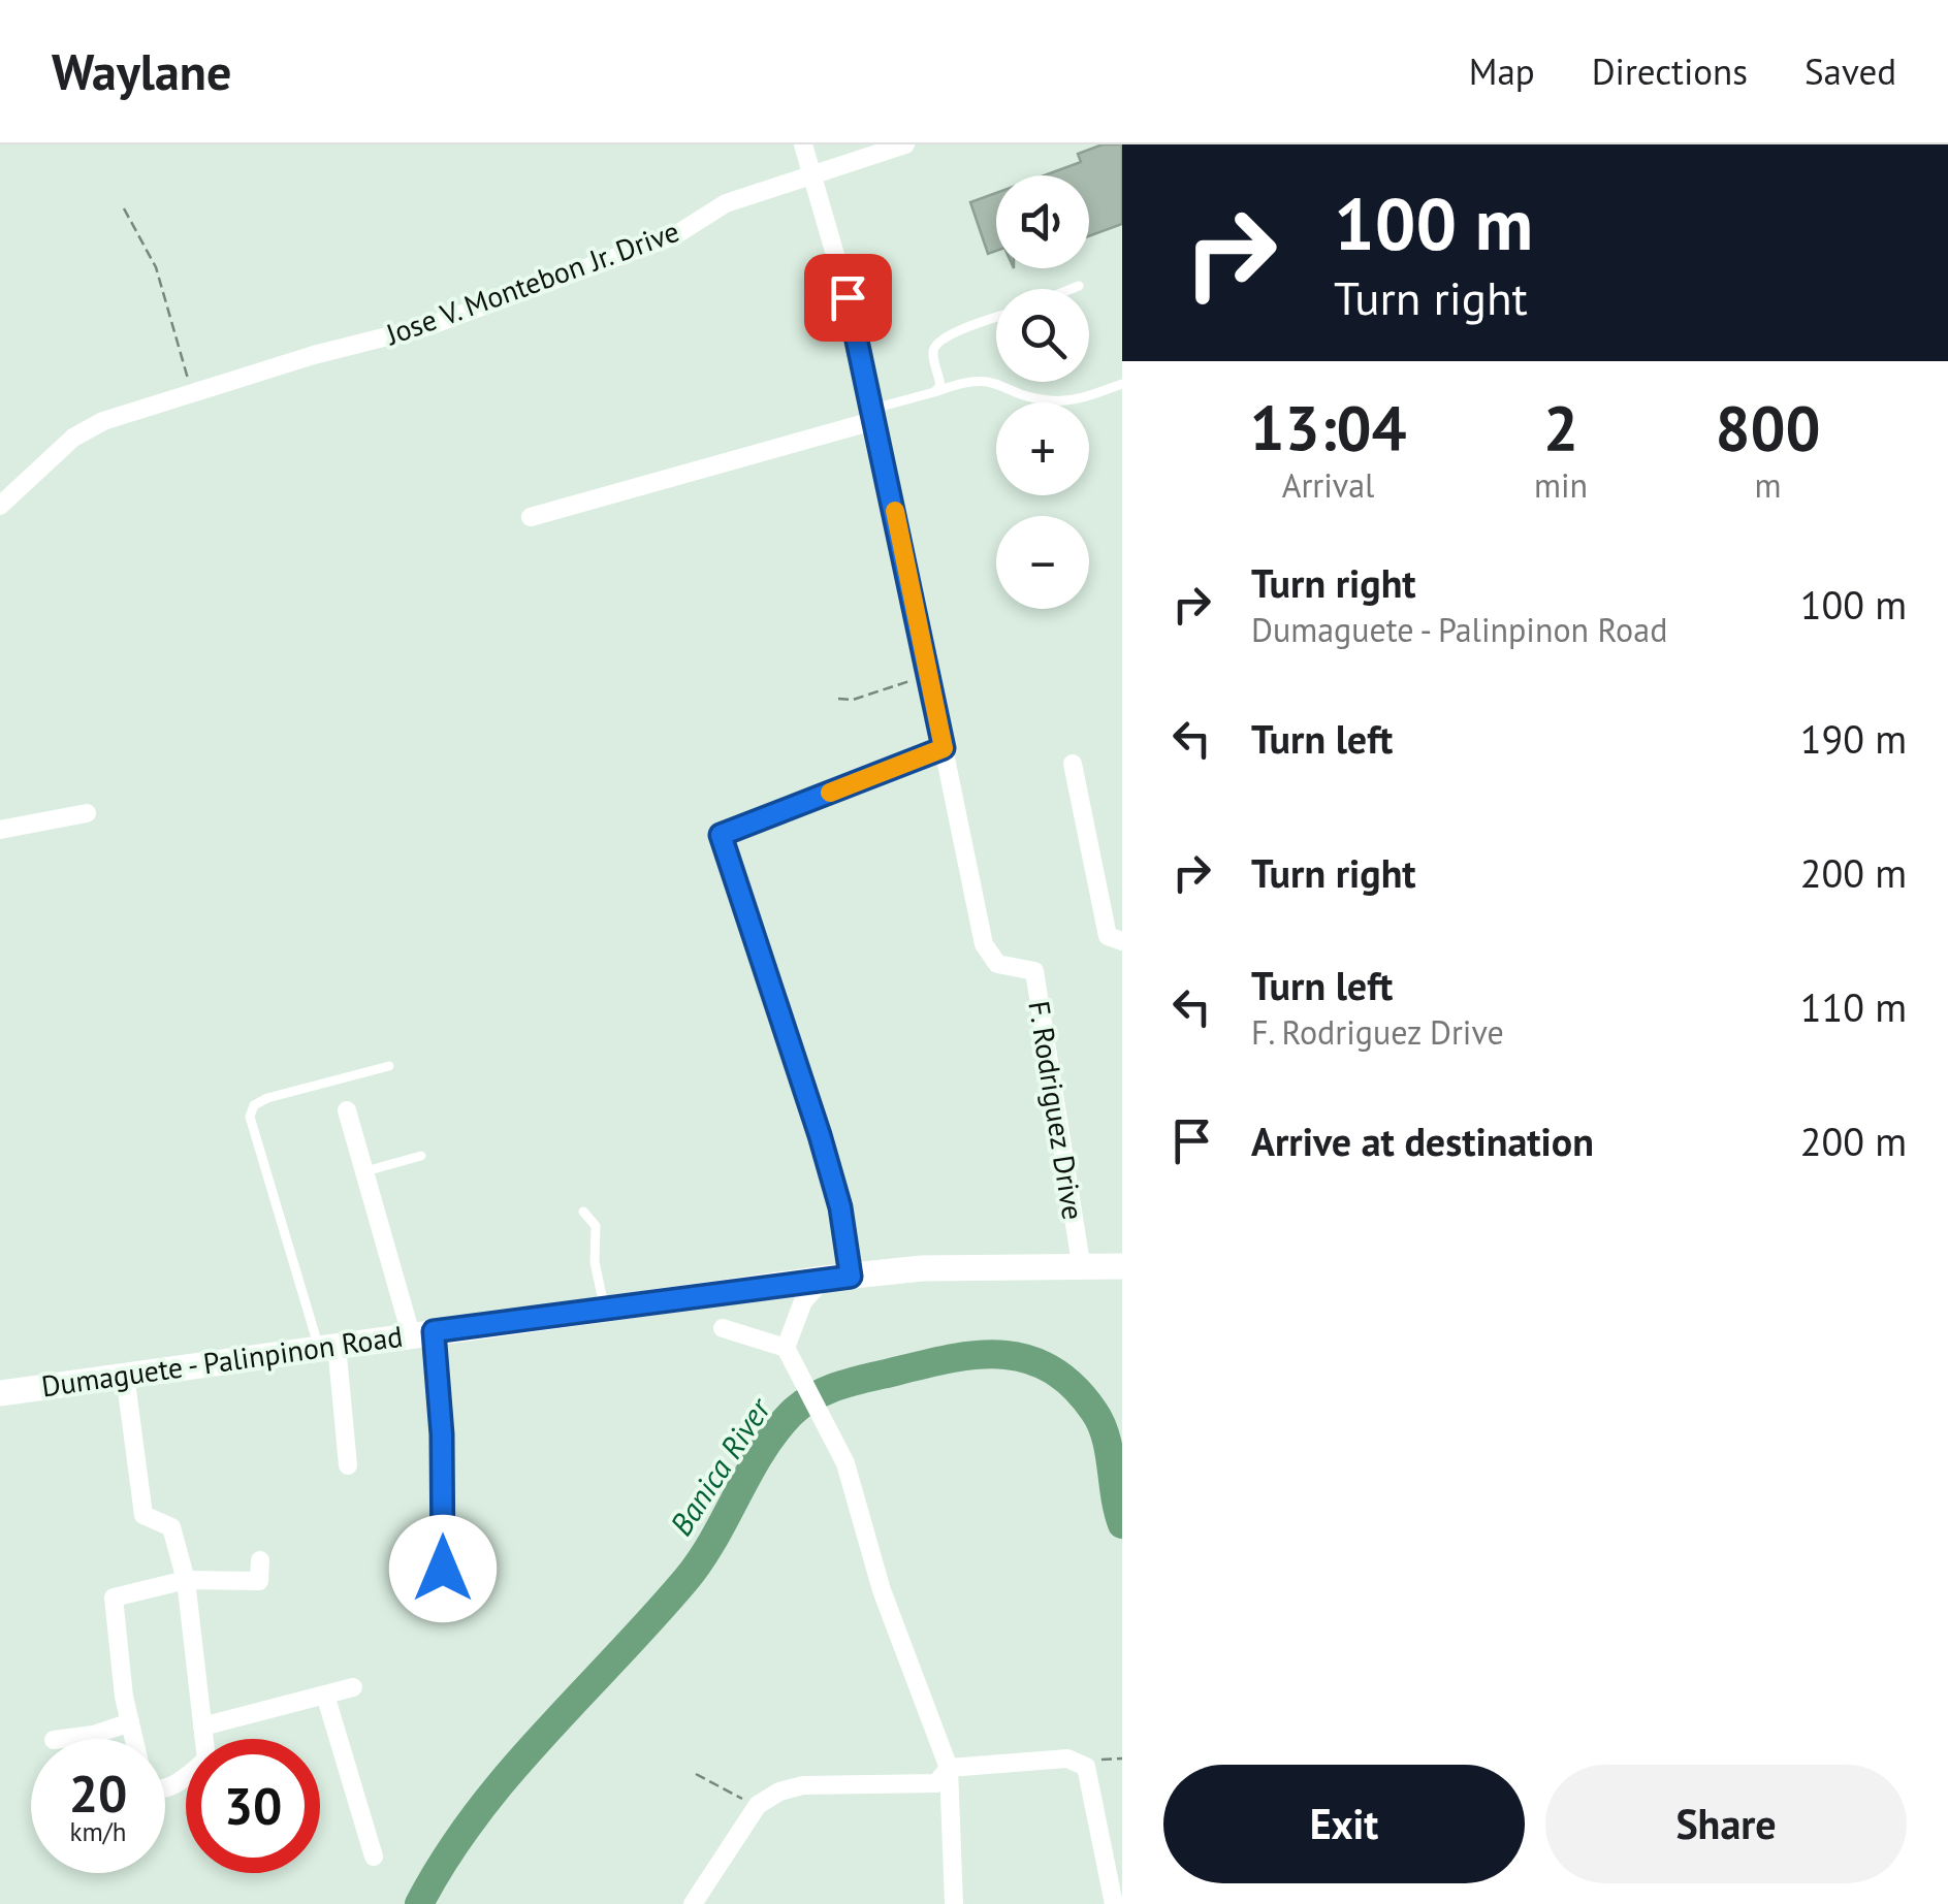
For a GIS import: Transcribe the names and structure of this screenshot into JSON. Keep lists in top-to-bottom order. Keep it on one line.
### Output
{"streets":{"main road":["Dumaguete - Palinpinon Road"],"street":["Jose V. Montebon Jr. Drive","F. Rodriguez Drive"]},"crossings":[["Jose V. Montebon Jr. Drive","F. Rodriguez Drive"],["F. Rodriguez Drive","Dumaguete - Palinpinon Road"]],"water":["Banica River"],"page":{"header":"Waylane","nav":["Map","Directions","Saved"],"turn":["100 m","Turn right"],"map_buttons":["+","−"],"eta":["13:04","Arrival","2","min","800","m"],"list":[{"name":"Turn right","note":"Dumaguete - Palinpinon Road","value":"100 m"},{"name":"Turn left","value":"190 m"},{"name":"Turn right","value":"200 m"},{"name":"Turn left","note":"F. Rodriguez Drive","value":"110 m"},{"name":"Arrive at destination","value":"200 m"}],"speed":"20 km/h","limit":"30","buttons":["Exit","Share"]}}
